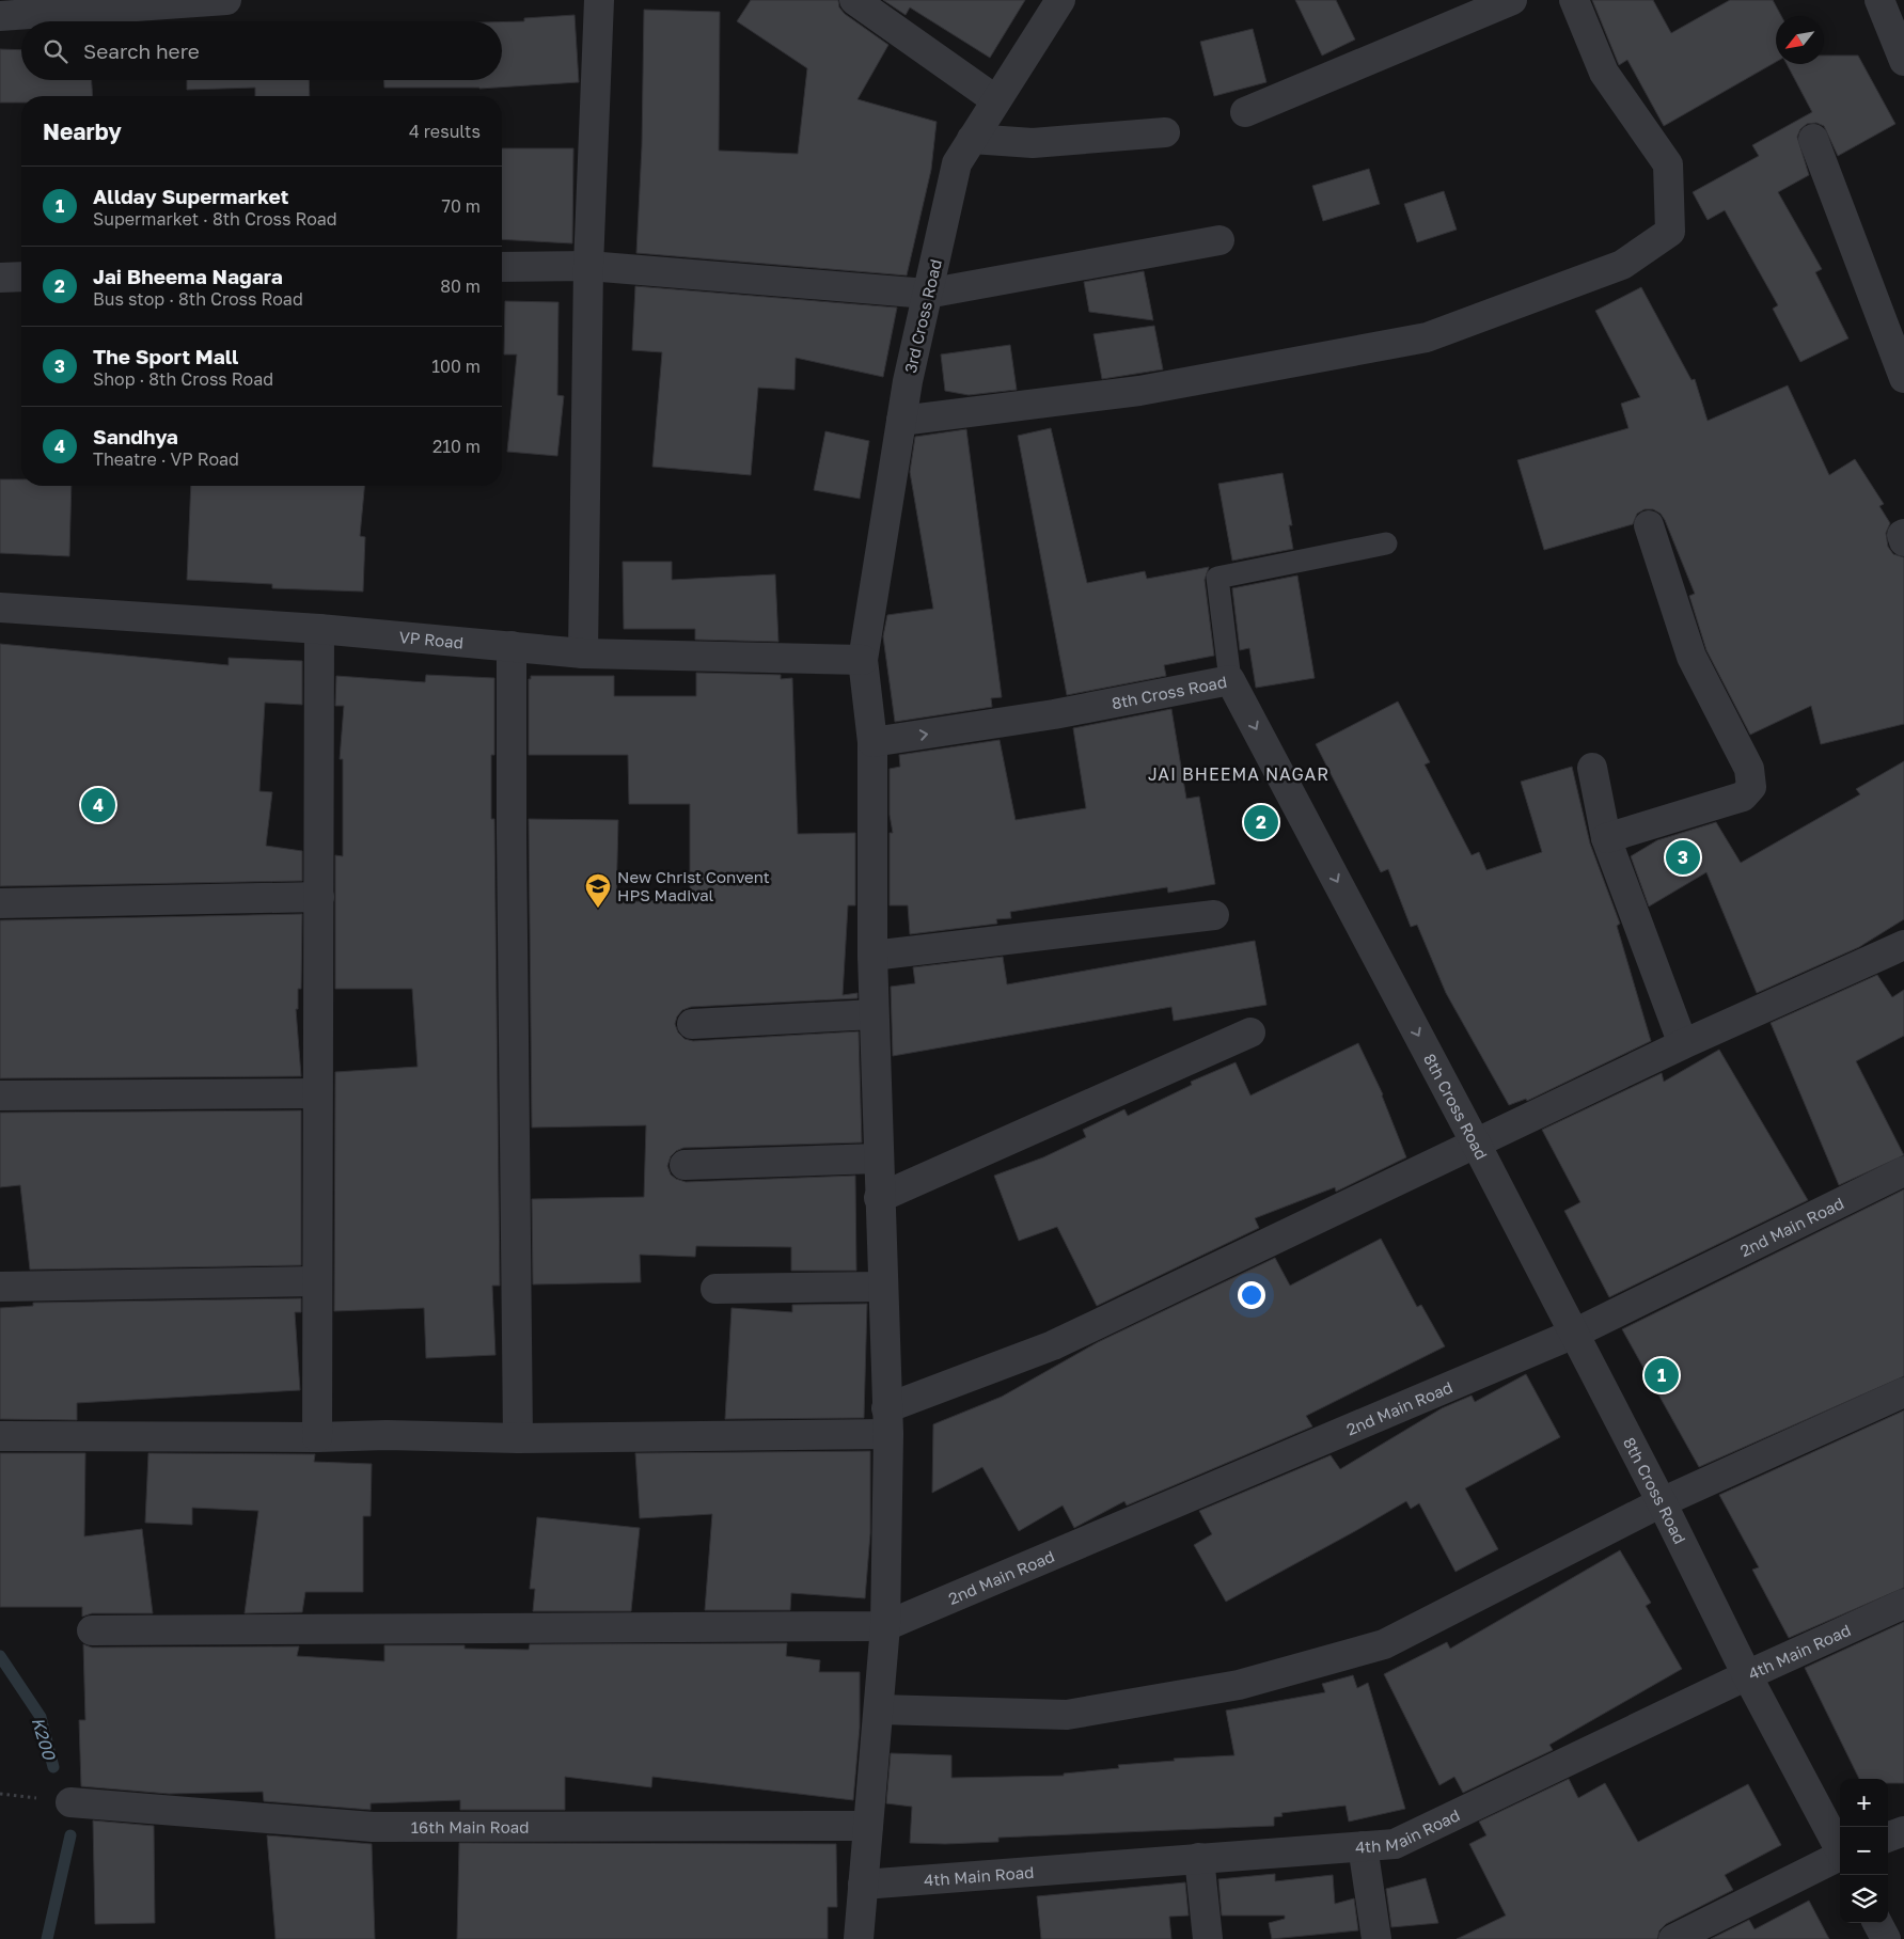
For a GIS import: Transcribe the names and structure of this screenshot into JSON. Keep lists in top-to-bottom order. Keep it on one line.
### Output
{"streets":{"street":["3rd Cross Road","VP Road","8th Cross Road","2nd Main Road","4th Main Road","16th Main Road"]},"crossings":[["3rd Cross Road","VP Road"],["3rd Cross Road","8th Cross Road"],["3rd Cross Road","2nd Main Road"],["3rd Cross Road","4th Main Road"],["3rd Cross Road","16th Main Road"],["8th Cross Road","2nd Main Road"],["8th Cross Road","4th Main Road"]],"one_way":["8th Cross Road"],"districts":["JAI BHEEMA NAGAR"],"water":["K200"],"places":{"school or university":["New Christ Convent HPS Madival"]},"north":"bottom left","page":{"search":"Search here","heading":["Nearby","4 results"],"list":[{"mark":"1","name":"Allday Supermarket","note":"Supermarket · 8th Cross Road","value":"70 m"},{"mark":"2","name":"Jai Bheema Nagara","note":"Bus stop · 8th Cross Road","value":"80 m"},{"mark":"3","name":"The Sport Mall","note":"Shop · 8th Cross Road","value":"100 m"},{"mark":"4","name":"Sandhya","note":"Theatre · VP Road","value":"210 m"}],"pins":["4","2","3","1"],"map_buttons":["+","−"]}}
